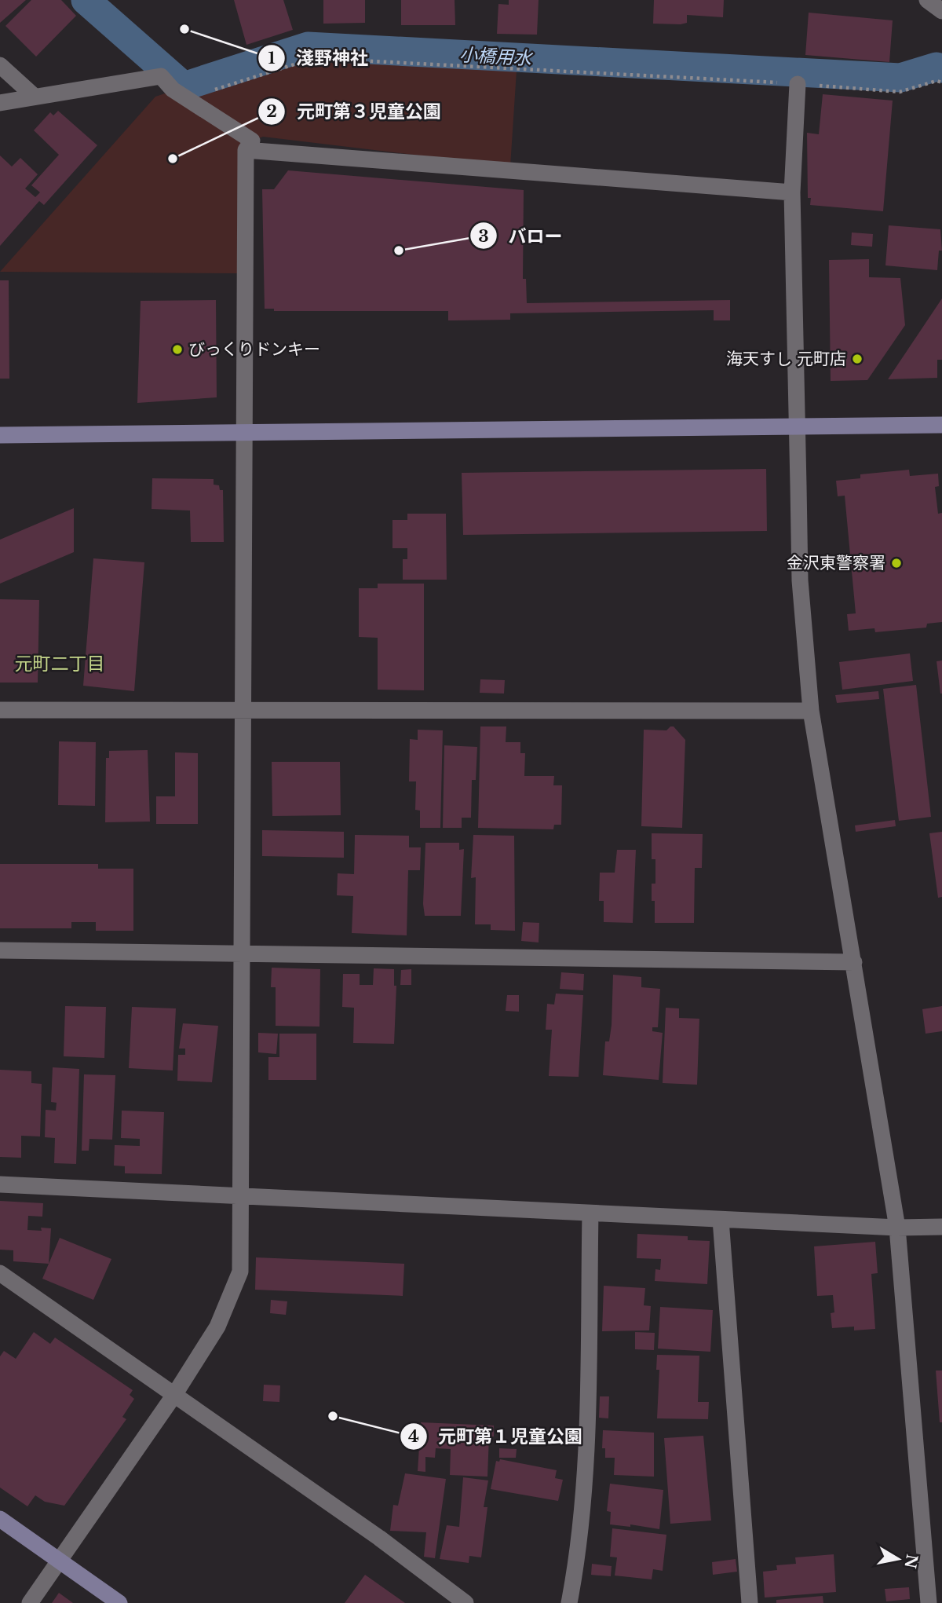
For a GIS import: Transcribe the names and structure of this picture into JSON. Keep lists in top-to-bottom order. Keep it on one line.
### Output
{"districts":["元町二丁目"],"water":["小橋用水"],"places":["淺野神社","元町第３児童公園","バロー","びっくりドンキー","海天すし 元町店","金沢東警察署","元町第１児童公園"],"north":"right"}
